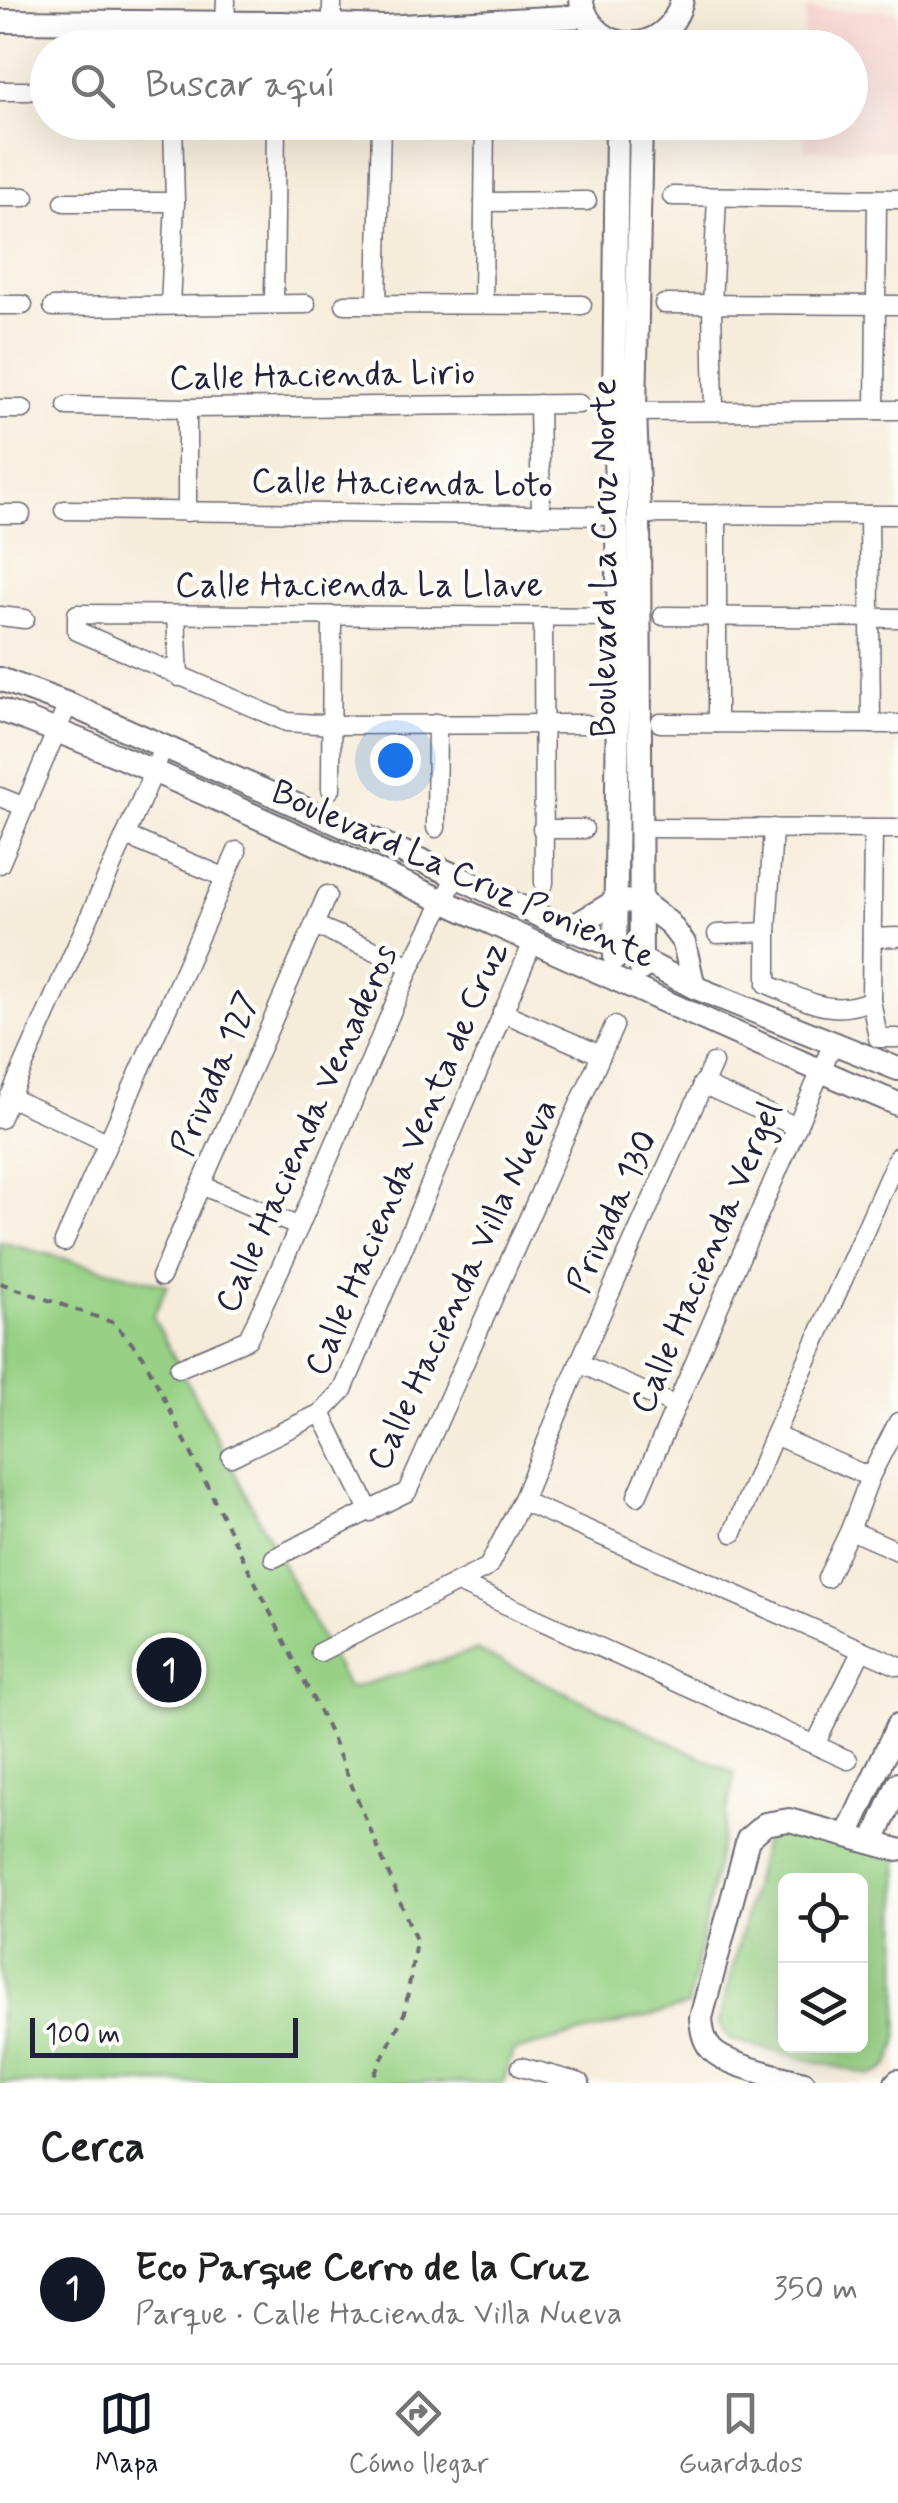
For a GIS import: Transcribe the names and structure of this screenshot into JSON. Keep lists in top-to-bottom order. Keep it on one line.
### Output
{"streets":{"street":["Calle Hacienda Lirio","Calle Hacienda Loto","Boulevard La Cruz Norte","Calle Hacienda La Llave","Boulevard La Cruz Poniente","Privada 127","Calle Hacienda Venaderos","Calle Hacienda Venta de Cruz","Privada 130","Calle Hacienda Vergel","Calle Hacienda Villa Nueva"]},"crossings":[["Calle Hacienda Loto","Boulevard La Cruz Norte"],["Boulevard La Cruz Norte","Calle Hacienda La Llave"],["Boulevard La Cruz Norte","Boulevard La Cruz Poniente"],["Boulevard La Cruz Poniente","Calle Hacienda Venaderos"],["Boulevard La Cruz Poniente","Calle Hacienda Venta de Cruz"],["Boulevard La Cruz Poniente","Calle Hacienda Vergel"]],"scale_bar":"100 m","page":{"search":"Buscar aquí","pins":"1","scale":"100 m","heading":"Cerca","list":[{"mark":"1","name":"Eco Parque Cerro de la Cruz","note":"Parque · Calle Hacienda Villa Nueva","value":"350 m"}],"nav":["Mapa","Cómo llegar","Guardados"]}}
